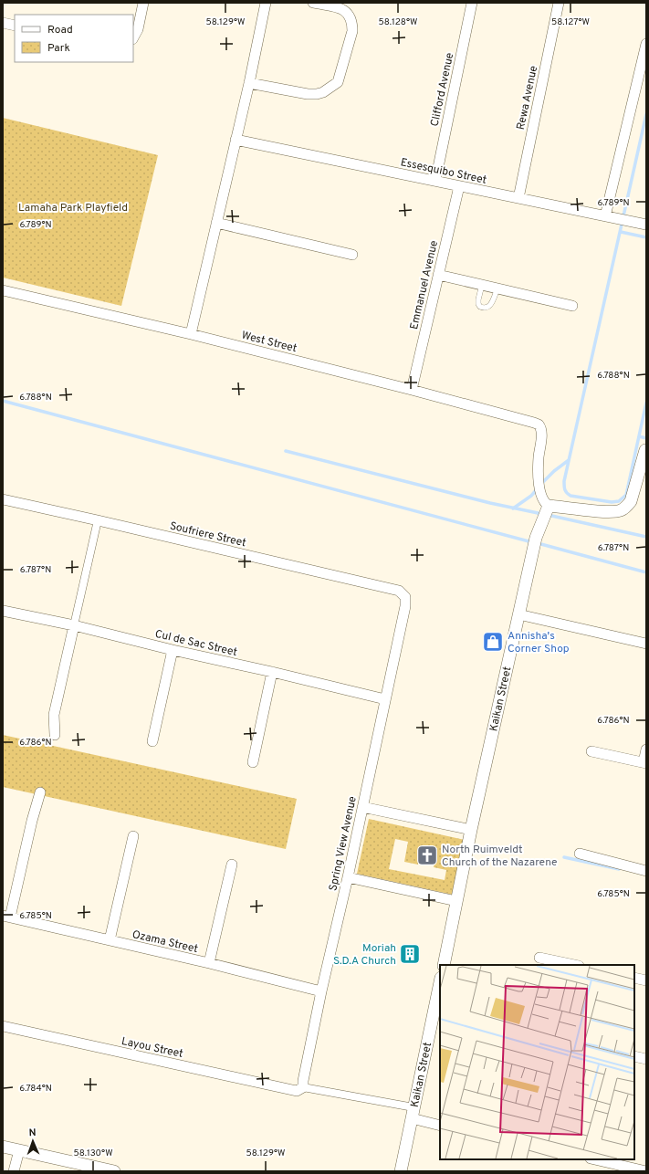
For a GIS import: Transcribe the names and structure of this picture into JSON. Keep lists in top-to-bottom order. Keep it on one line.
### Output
{"streets":{"street":["Clifford Avenue","Rewa Avenue","Essesquibo Street","Emmanuel Avenue","West Street","Soufriere Street","Cul de Sac Street","Kaikan Street","Spring View Avenue","Ozama Street","Layou Street"]},"crossings":[["Clifford Avenue","Essesquibo Street"],["Rewa Avenue","Essesquibo Street"],["Essesquibo Street","Emmanuel Avenue"],["Emmanuel Avenue","West Street"],["West Street","Kaikan Street"],["Soufriere Street","Spring View Avenue"],["Cul de Sac Street","Spring View Avenue"],["Spring View Avenue","Ozama Street"],["Spring View Avenue","Layou Street"]],"parks":["Lamaha Park Playfield"],"places":{"shop":["Annisha's Corner Shop"],"church":["North Ruimveldt Church of the Nazarene"],"building":["Moriah S.D.A Church"]},"legend":["Road","Park"],"north":"top","coordinates":["58.129°W","58.128°W","58.127°W","6.789°N","6.788°N","6.787°N","6.786°N","6.785°N","6.784°N","58.130°W"]}
